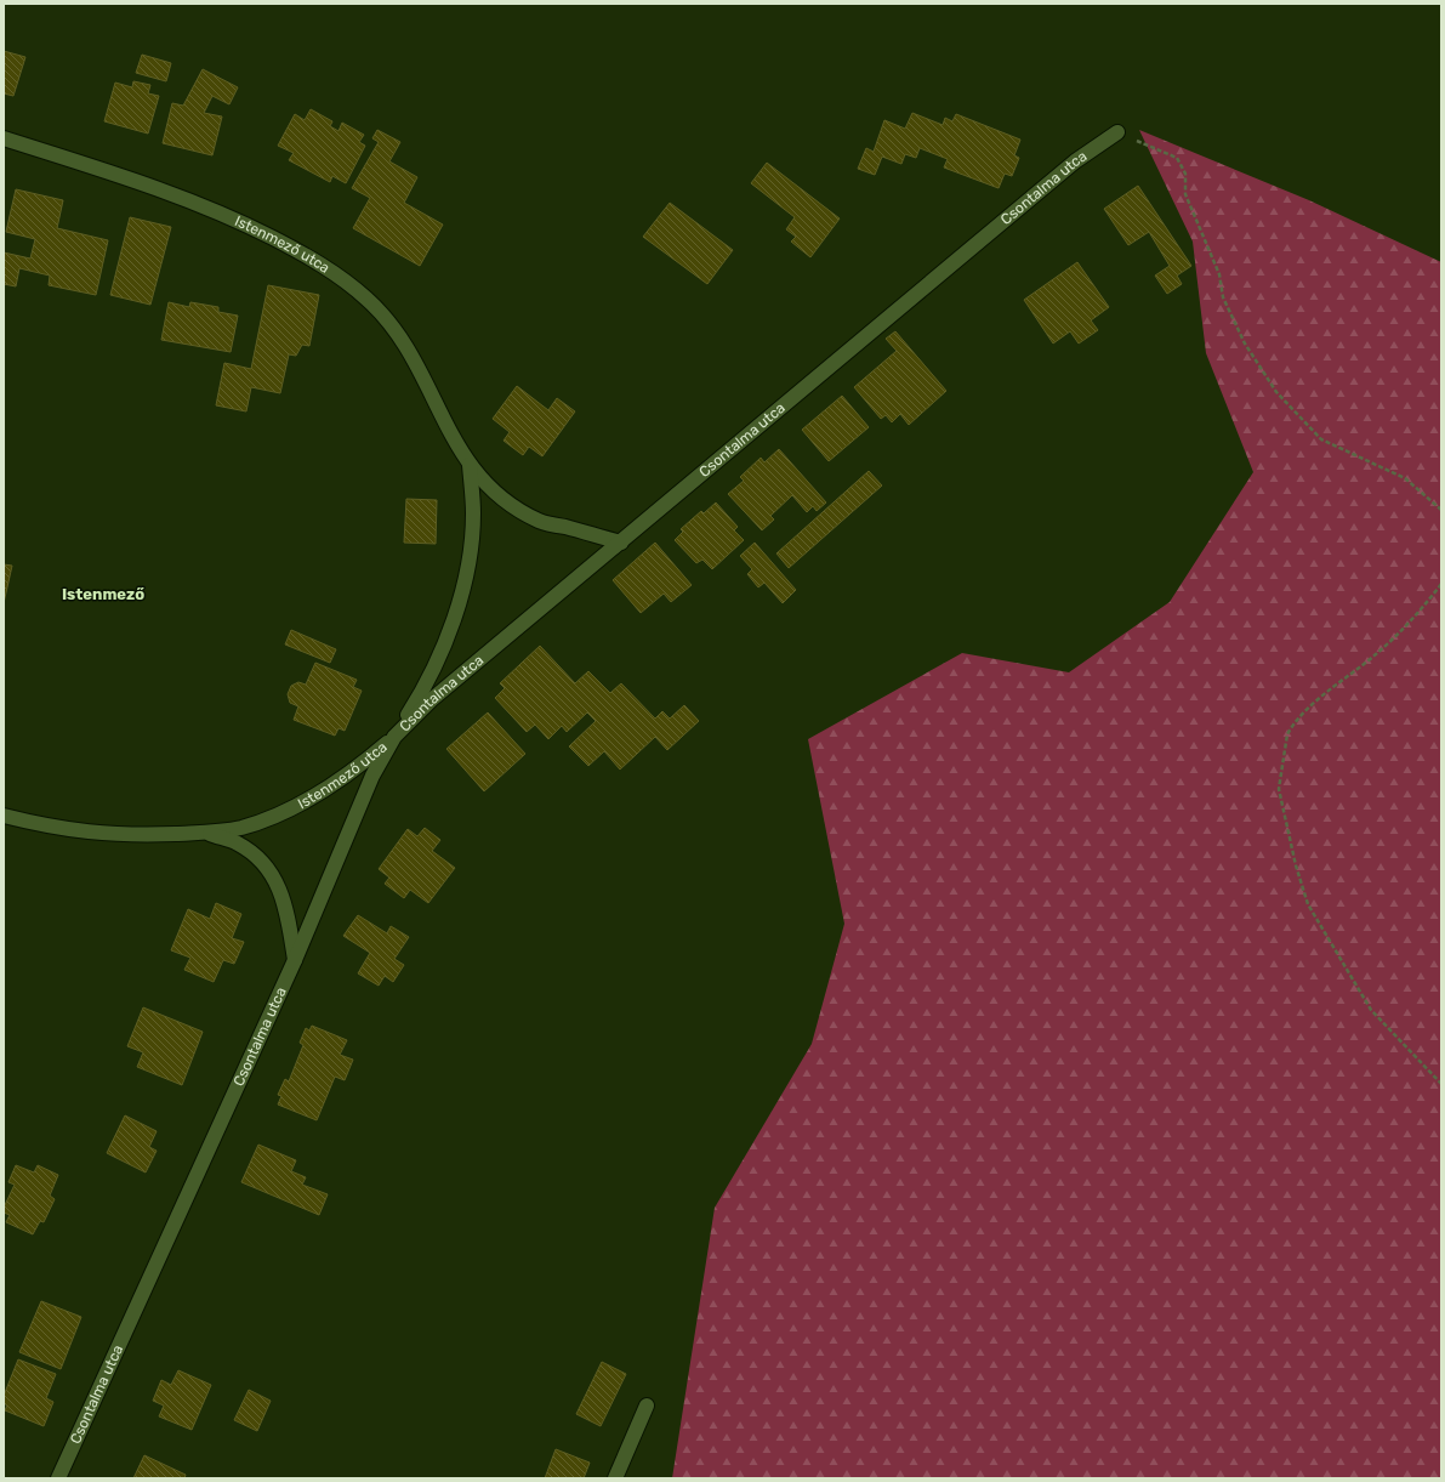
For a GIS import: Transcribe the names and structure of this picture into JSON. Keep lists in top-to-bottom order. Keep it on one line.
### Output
{"streets":{"street":["Csontalma utca","Istenmező utca"]},"crossings":[["Csontalma utca","Istenmező utca"]],"districts":["Istenmező"]}
